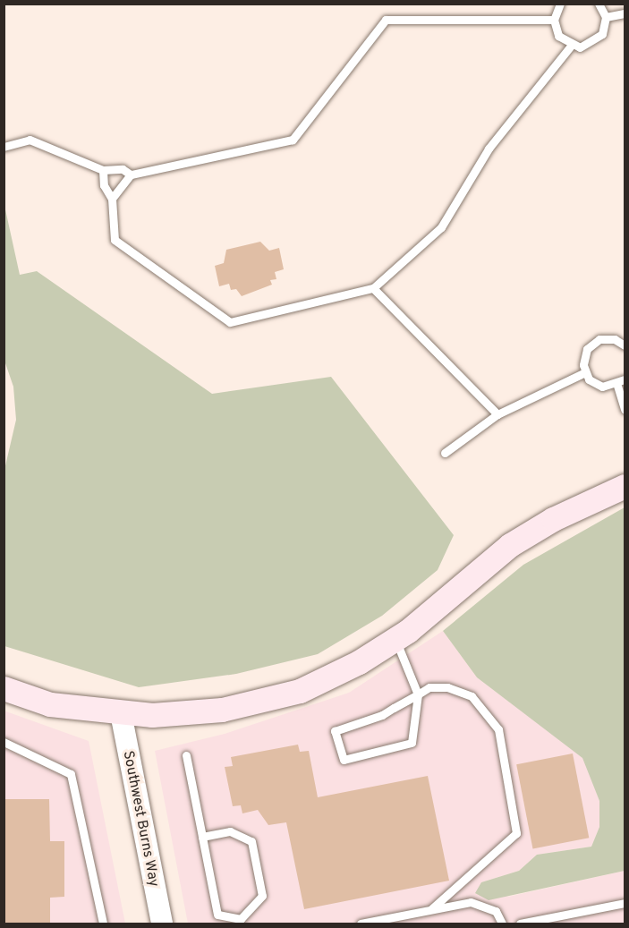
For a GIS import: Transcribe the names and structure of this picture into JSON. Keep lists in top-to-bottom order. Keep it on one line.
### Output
{"streets":{"street":["Southwest Burns Way"]}}
